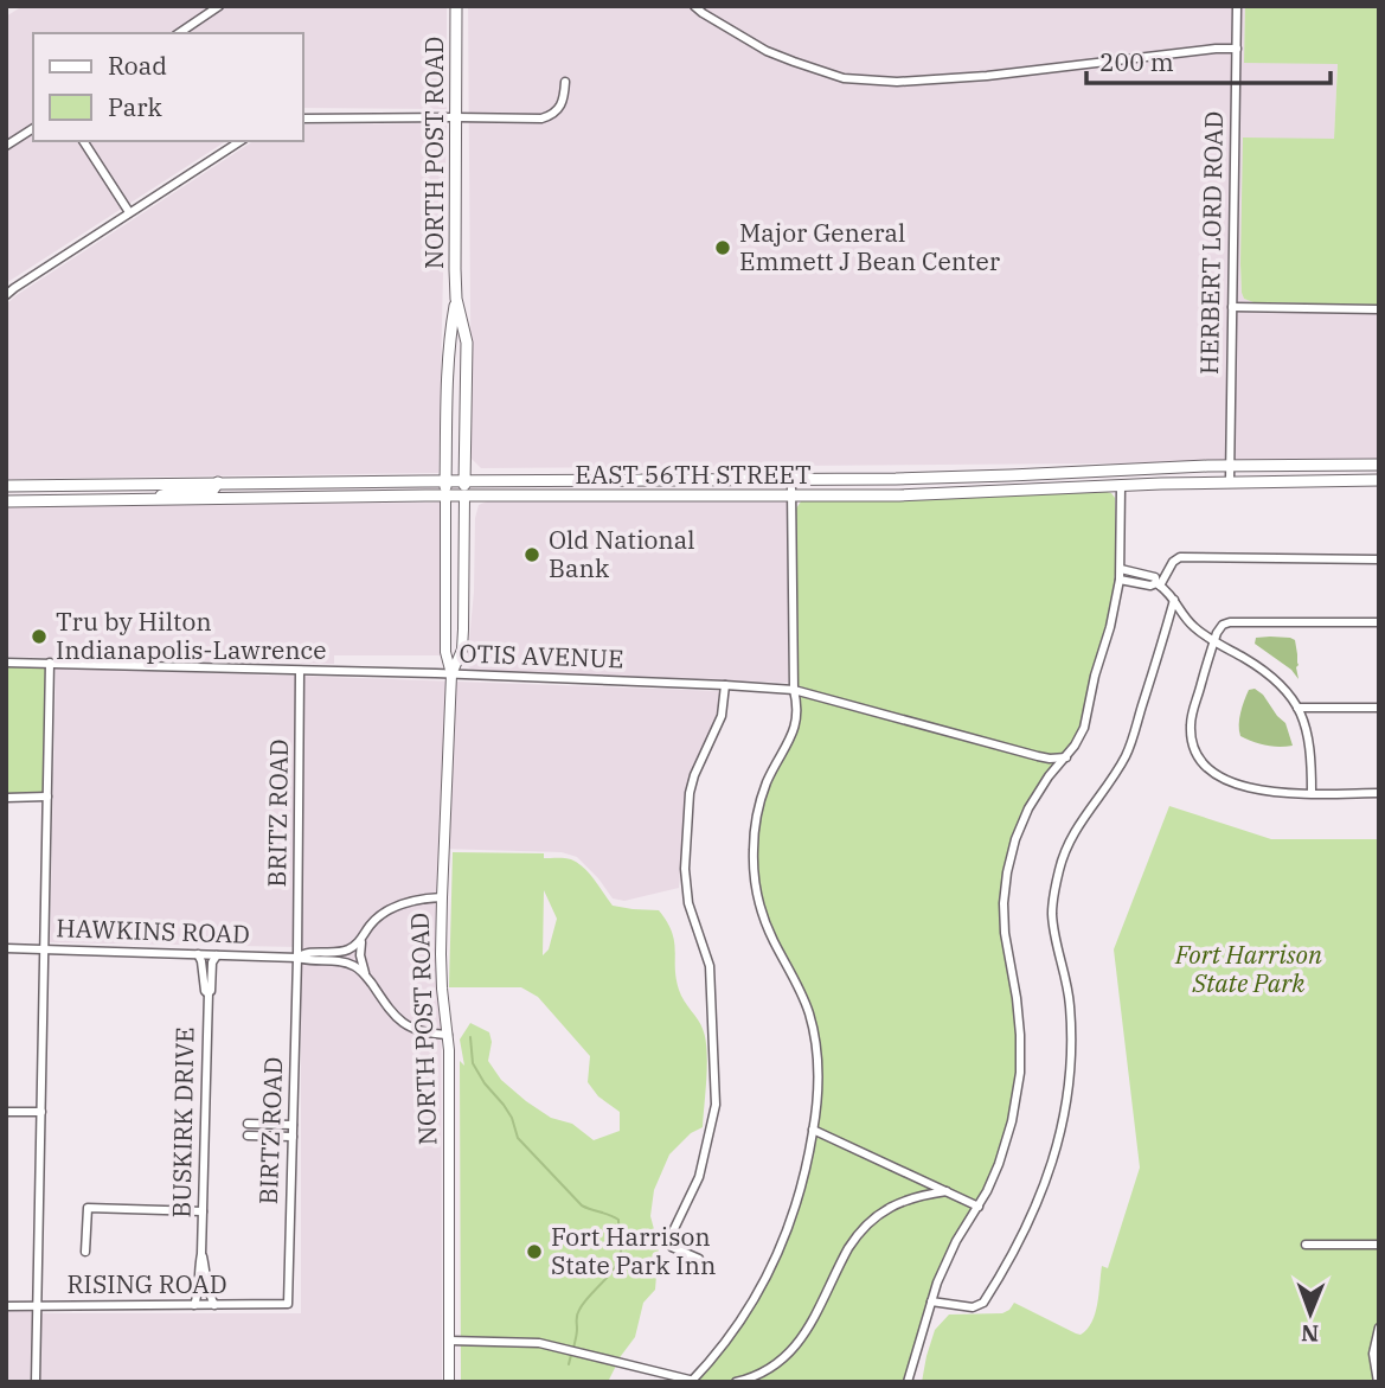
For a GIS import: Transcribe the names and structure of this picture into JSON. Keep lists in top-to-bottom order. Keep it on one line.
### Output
{"streets":{"main road":["NORTH POST ROAD","EAST 56TH STREET"],"street":["HERBERT LORD ROAD","OTIS AVENUE","BRITZ ROAD","HAWKINS ROAD","BUSKIRK DRIVE","BIRTZ ROAD","RISING ROAD"]},"crossings":[["NORTH POST ROAD","EAST 56TH STREET"],["NORTH POST ROAD","OTIS AVENUE"],["NORTH POST ROAD","HAWKINS ROAD"],["HERBERT LORD ROAD","EAST 56TH STREET"],["OTIS AVENUE","BRITZ ROAD"],["BRITZ ROAD","HAWKINS ROAD"],["BRITZ ROAD","BIRTZ ROAD"],["HAWKINS ROAD","BUSKIRK DRIVE"],["HAWKINS ROAD","BIRTZ ROAD"],["BUSKIRK DRIVE","RISING ROAD"],["BIRTZ ROAD","RISING ROAD"]],"parks":["Fort Harrison State Park"],"places":["Major General Emmett J Bean Center","Old National Bank","Tru by Hilton Indianapolis-Lawrence","Fort Harrison State Park Inn"],"legend":["Road","Park"],"scale_bar":"200 m","north":"bottom"}
